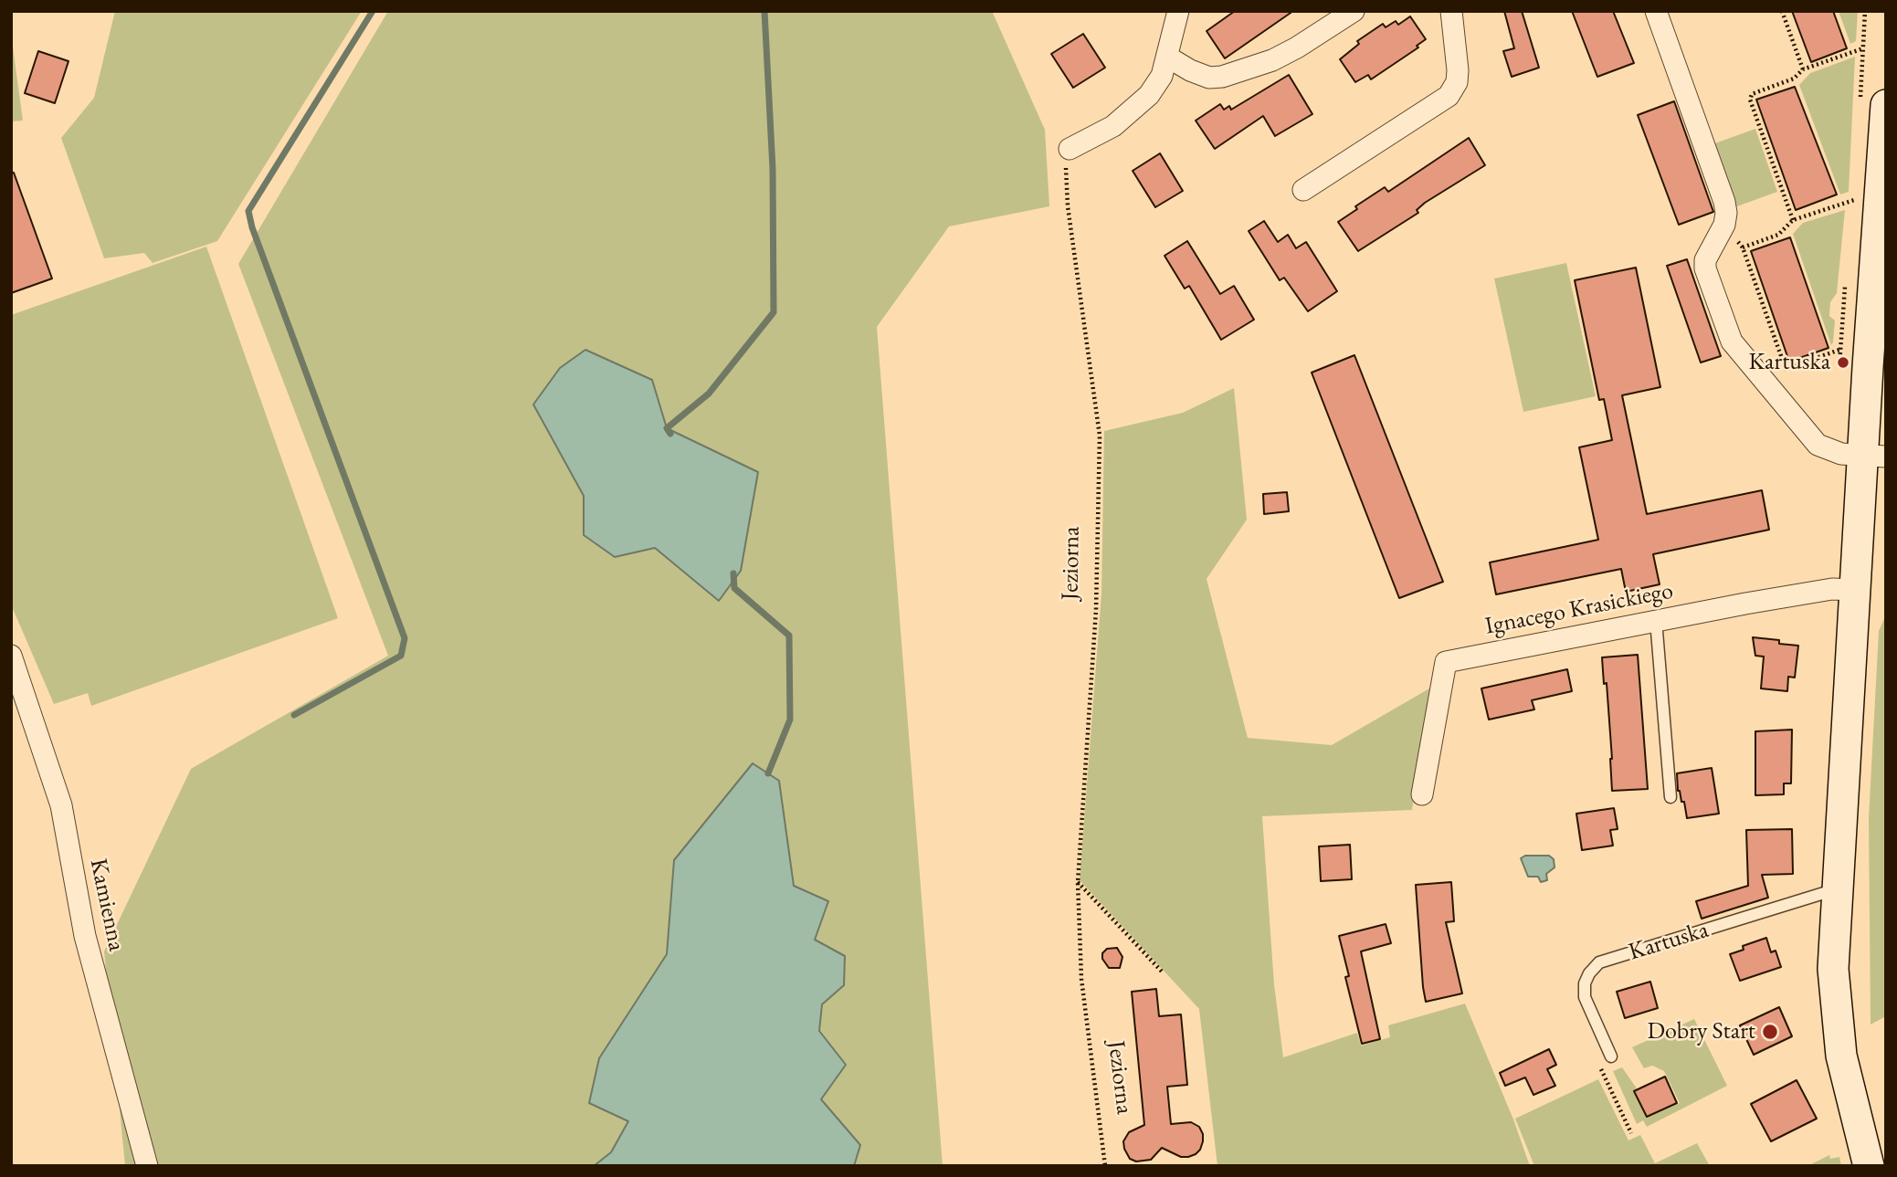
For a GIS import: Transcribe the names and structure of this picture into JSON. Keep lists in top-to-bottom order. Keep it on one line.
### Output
{"streets":{"street":["Ignacego Krasickiego","Kamienna"],"lane":["Kartuska"],"path":["Jeziorna"]},"places":["Kartuska","Dobry Start"]}
